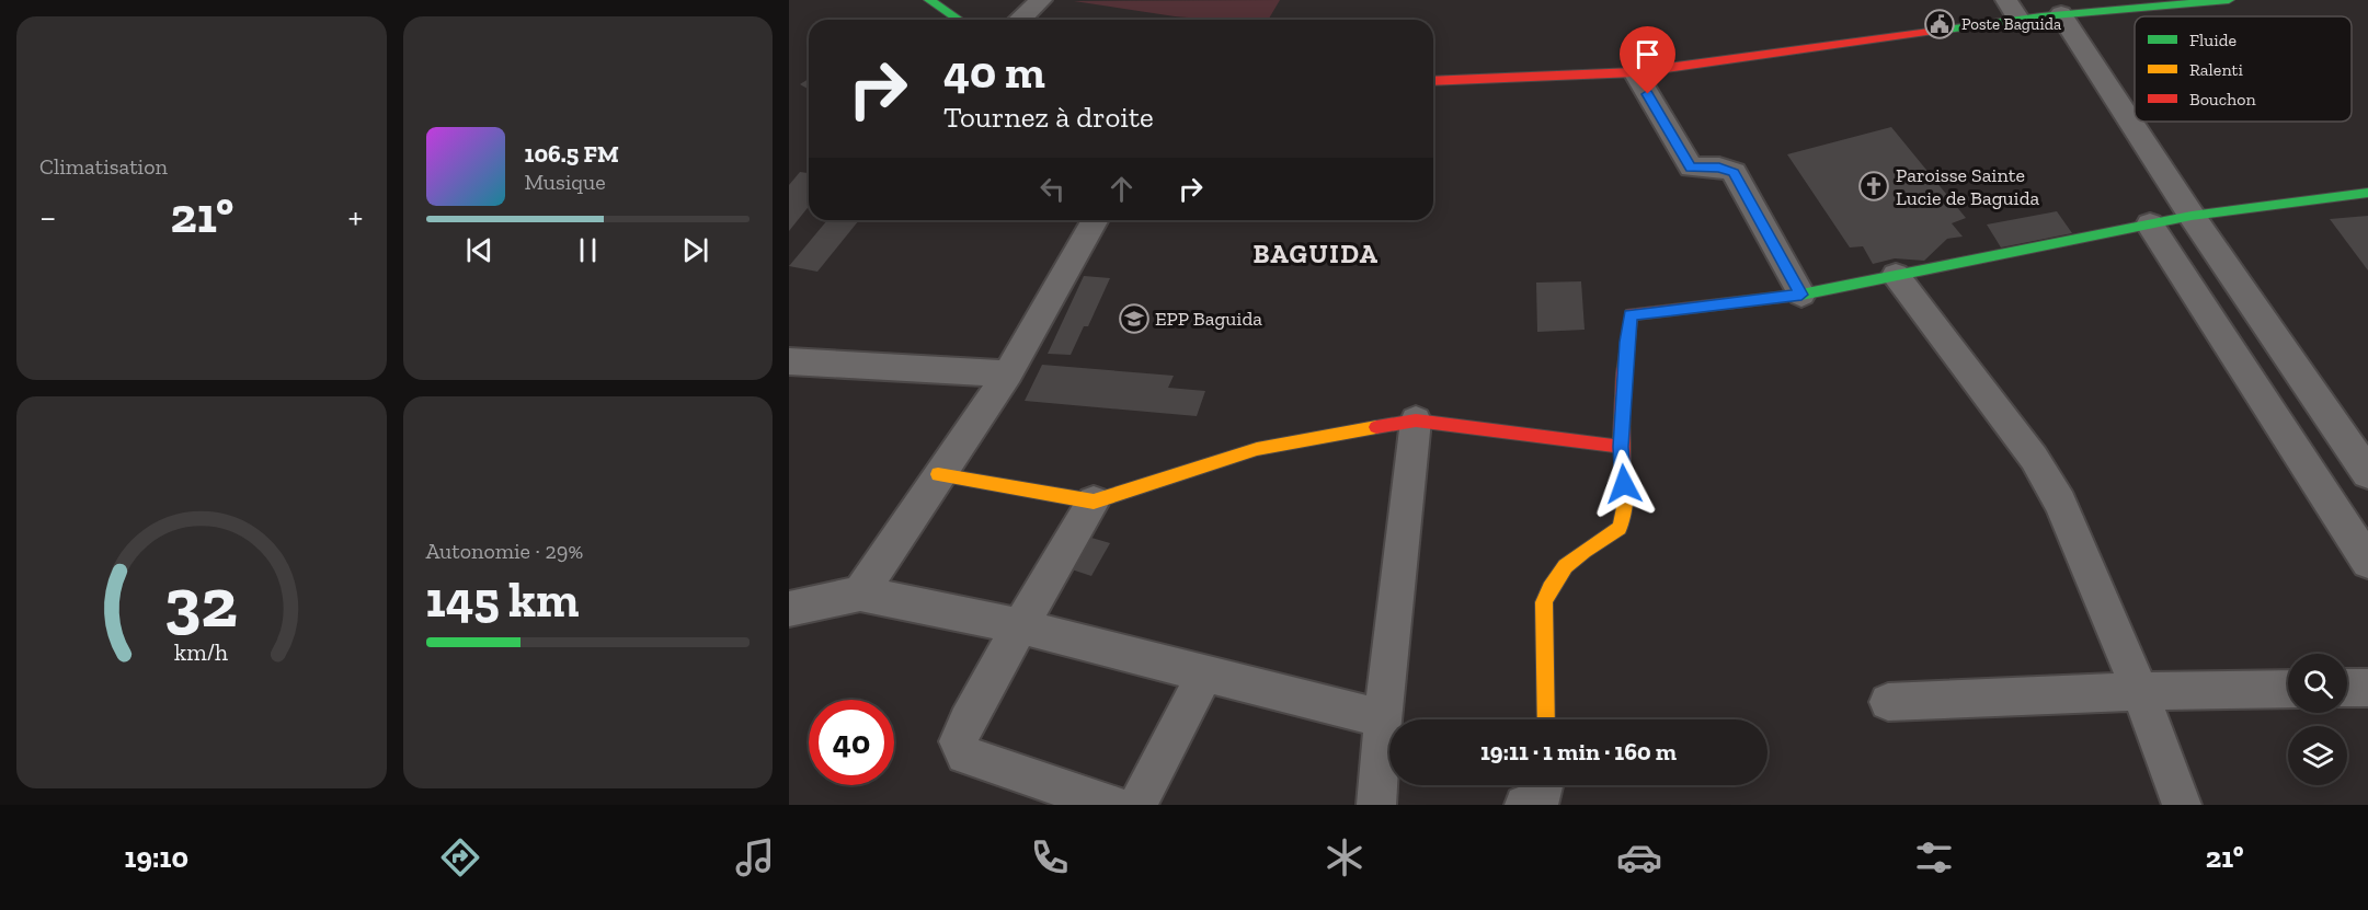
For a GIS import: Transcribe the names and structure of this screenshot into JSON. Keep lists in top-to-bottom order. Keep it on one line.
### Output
{"districts":["BAGUIDA"],"places":{"public building":["Poste Baguida"],"church":["Paroisse Sainte Lucie de Baguida"],"school or university":["EPP Baguida"]},"legend":["Fluide","Ralenti","Bouchon"],"page":{"tile":["Climatisation",["Autonomie · 29%","145 km"]],"turn":["40 m","Tournez à droite"],"song":["106.5 FM","Musique"],"heat":["−","21°","+"],"limit":"40","trip":"19:11 · 1 min · 160 m","tabs":["19:10","21°"],"gauge":["32","km/h"]}}
